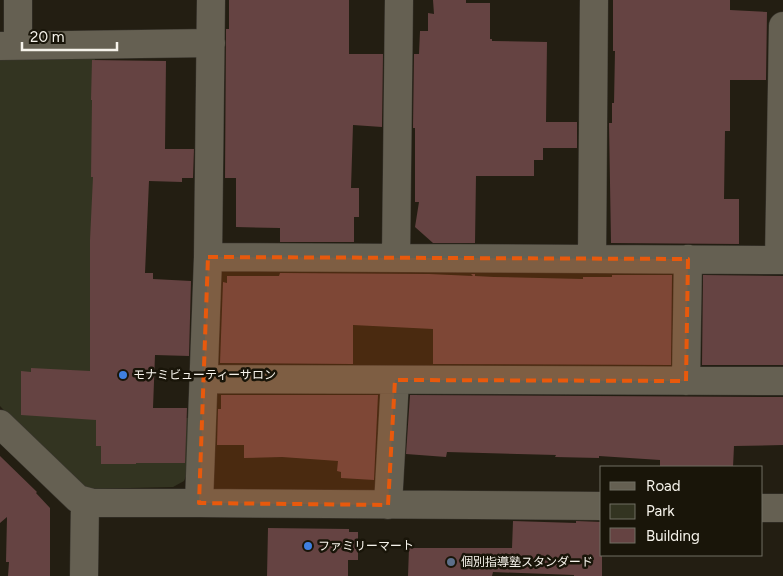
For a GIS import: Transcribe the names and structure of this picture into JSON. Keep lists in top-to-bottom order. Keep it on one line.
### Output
{"places":["モナミビューティーサロン","ファミリーマート","個別指導塾スタンダード"],"legend":["Road","Park","Building"],"scale_bar":"20 m"}
